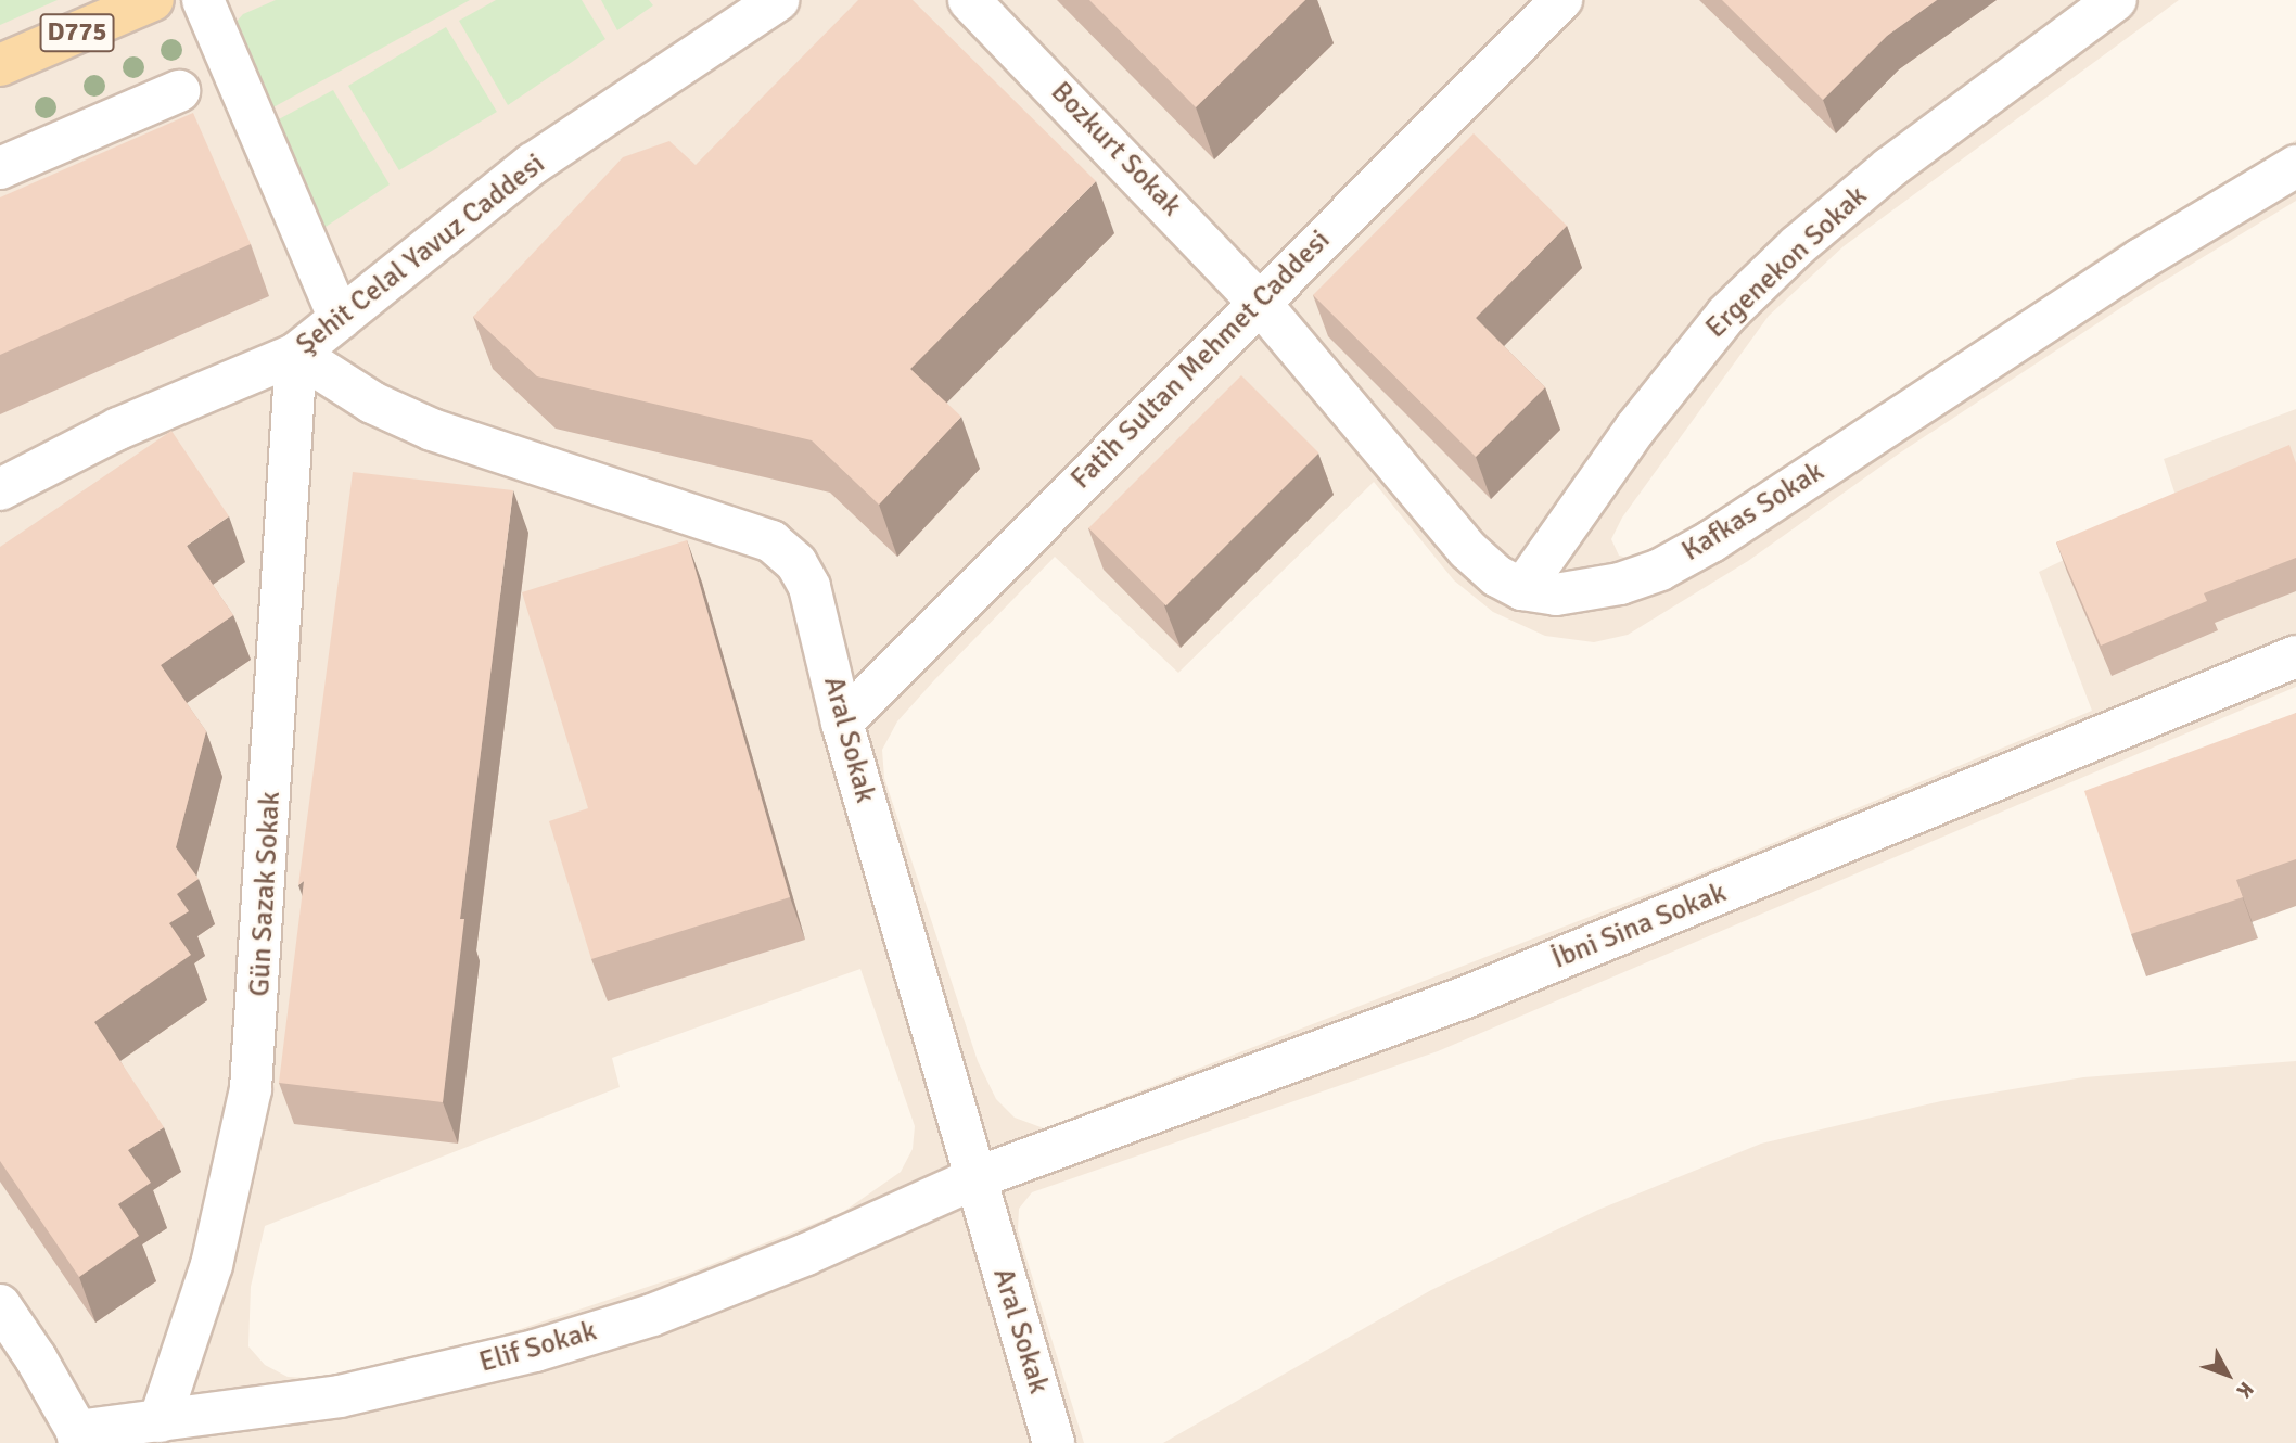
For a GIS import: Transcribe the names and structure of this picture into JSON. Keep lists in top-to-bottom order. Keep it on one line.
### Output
{"streets":{"main road":["D775"],"street":["Bozkurt Sokak","Şehit Celal Yavuz Caddesi","Ergenekon Sokak","Fatih Sultan Mehmet Caddesi","Kafkas Sokak","Aral Sokak","Gün Sazak Sokak","İbni Sina Sokak","Elif Sokak"]},"crossings":[["Bozkurt Sokak","Fatih Sultan Mehmet Caddesi"],["Bozkurt Sokak","Kafkas Sokak"],["Şehit Celal Yavuz Caddesi","Aral Sokak"],["Şehit Celal Yavuz Caddesi","Gün Sazak Sokak"],["Ergenekon Sokak","Kafkas Sokak"],["Fatih Sultan Mehmet Caddesi","Kafkas Sokak"],["Fatih Sultan Mehmet Caddesi","Aral Sokak"],["Aral Sokak","Gün Sazak Sokak"],["Aral Sokak","İbni Sina Sokak"],["Aral Sokak","Elif Sokak"],["Gün Sazak Sokak","Elif Sokak"],["İbni Sina Sokak","Elif Sokak"]],"north":"bottom right"}
